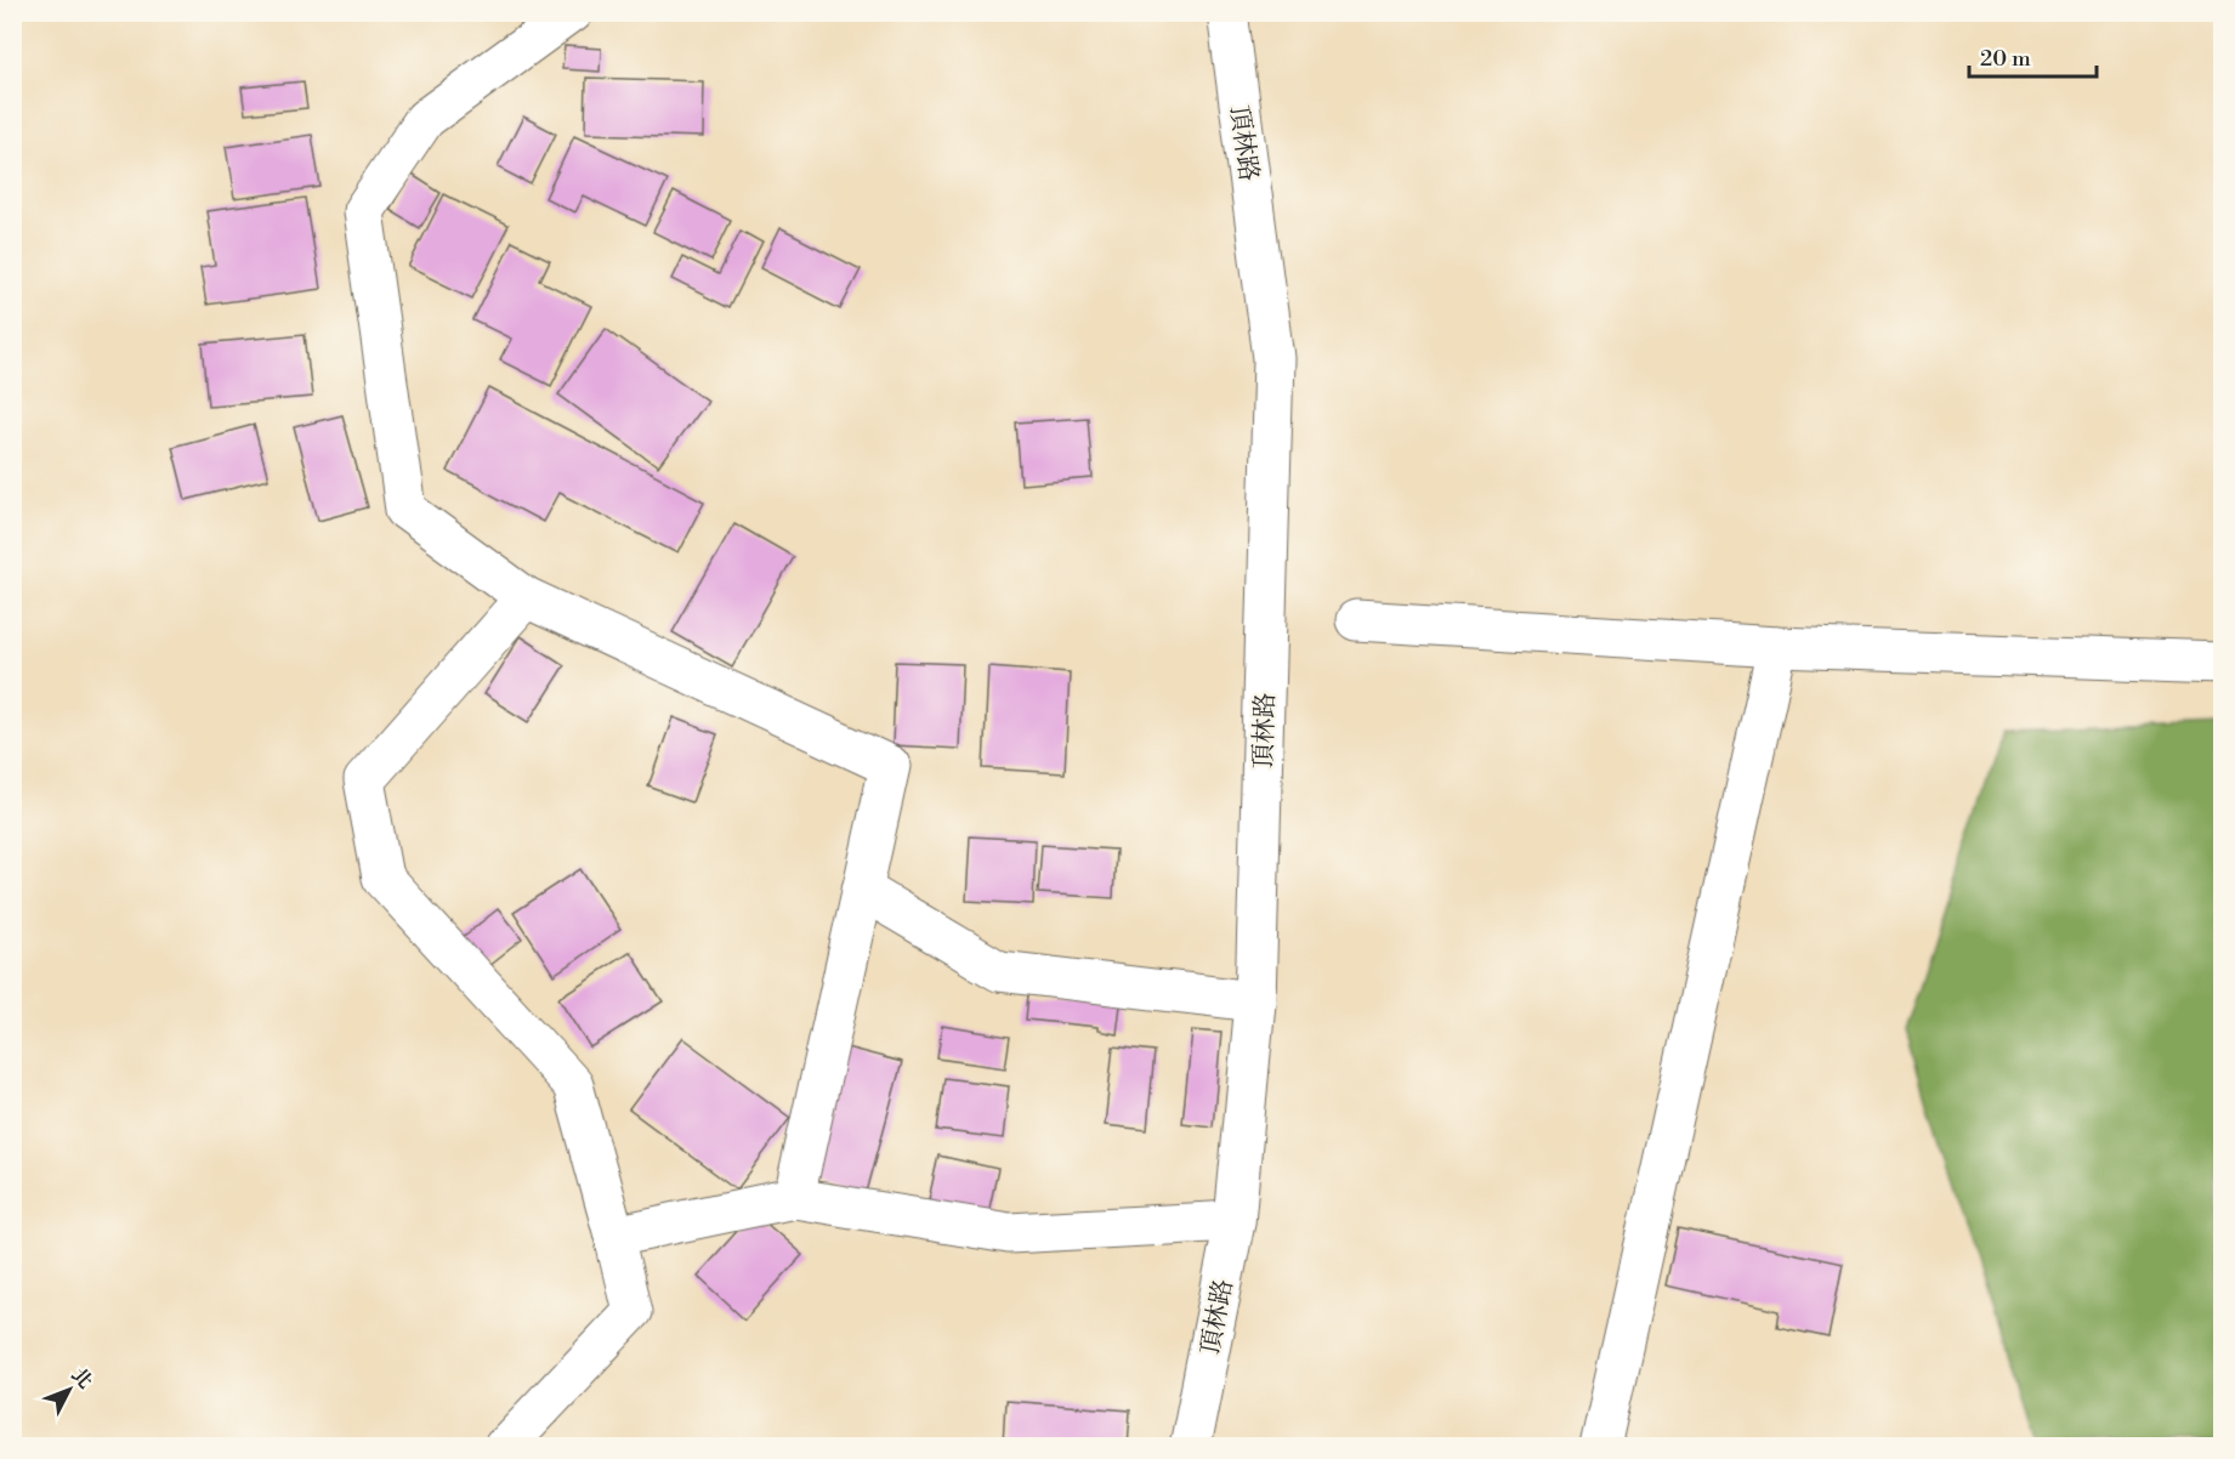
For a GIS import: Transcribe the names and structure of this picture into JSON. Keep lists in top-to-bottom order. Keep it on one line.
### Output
{"streets":{"street":["頂林路"]},"scale_bar":"20 m","north":"top right"}
